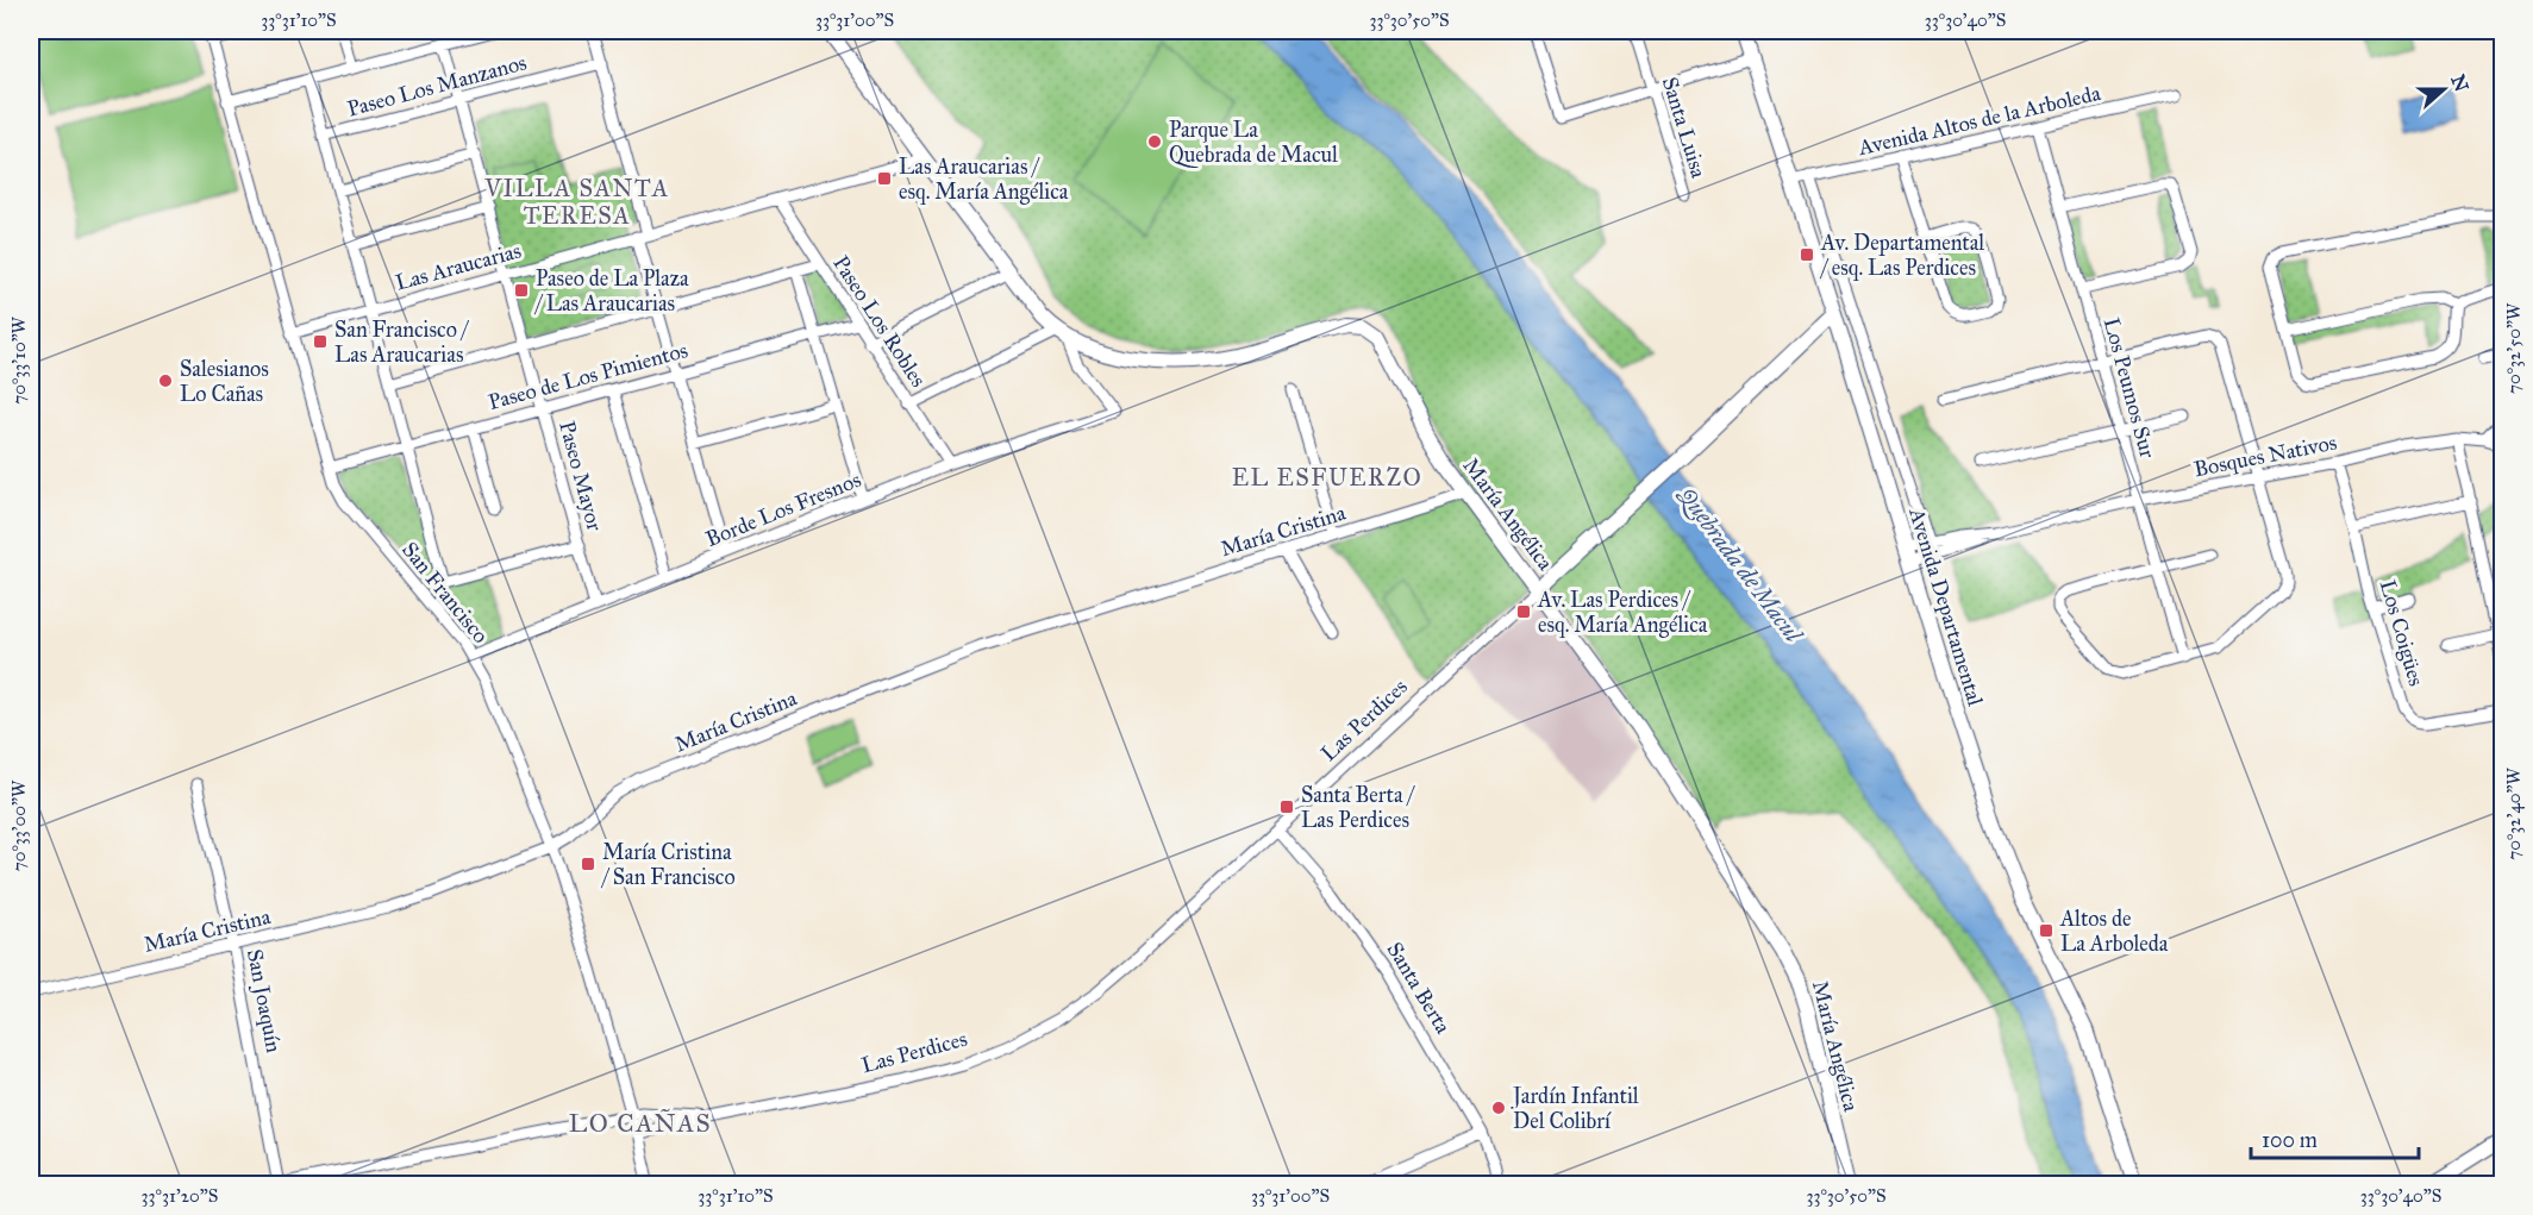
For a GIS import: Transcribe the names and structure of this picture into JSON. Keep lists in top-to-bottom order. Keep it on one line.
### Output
{"streets":{"street":["Paseo Los Manzanos","Avenida Altos de la Arboleda","Santa Luisa","Las Araucarias","Paseo Los Robles","Paseo de Los Pimientos","Los Peumos Sur","Bosques Nativos","Paseo Mayor","Borde Los Fresnos","María Angélica","María Cristina","San Francisco","Avenida Departamental","Los Coigües","Las Perdices","Santa Berta","San Joaquín"]},"crossings":[["Paseo Los Manzanos","Paseo Mayor"],["Avenida Altos de la Arboleda","Los Peumos Sur"],["Avenida Altos de la Arboleda","Avenida Departamental"],["Las Araucarias","Paseo Los Robles"],["Las Araucarias","Paseo Mayor"],["Las Araucarias","San Francisco"],["Paseo Los Robles","Paseo de Los Pimientos"],["Paseo Los Robles","Borde Los Fresnos"],["Paseo de Los Pimientos","Paseo Mayor"],["Paseo de Los Pimientos","San Francisco"],["Los Peumos Sur","Bosques Nativos"],["Bosques Nativos","Avenida Departamental"],["Bosques Nativos","Los Coigües"],["Paseo Mayor","Borde Los Fresnos"],["Borde Los Fresnos","María Angélica"],["Borde Los Fresnos","San Francisco"],["María Angélica","María Cristina"],["María Angélica","Las Perdices"],["María Cristina","San Francisco"],["María Cristina","San Joaquín"],["San Francisco","Las Perdices"],["Avenida Departamental","Las Perdices"],["Las Perdices","Santa Berta"],["Las Perdices","San Joaquín"]],"districts":["VILLA SANTA TERESA","EL ESFUERZO","LO CAÑAS"],"water":["Quebrada de Macul"],"places":{"other":["Parque La Quebrada de Macul","Salesianos Lo Cañas","Jardín Infantil Del Colibrí"],"transit":["Las Araucarias / esq. María Angélica","Av. Departamental / esq. Las Perdices","Paseo de La Plaza / Las Araucarias","San Francisco / Las Araucarias","Av. Las Perdices / esq. María Angélica","Santa Berta / Las Perdices","María Cristina / San Francisco","Altos de La Arboleda"]},"scale_bar":"100 m","north":"right","coordinates":["33°31'10\"S","33°31'00\"S","33°30'50\"S","33°30'40\"S","70°32'50\"W","70°33'10\"W","70°32'40\"W","70°33'00\"W","33°31'20\"S"]}
